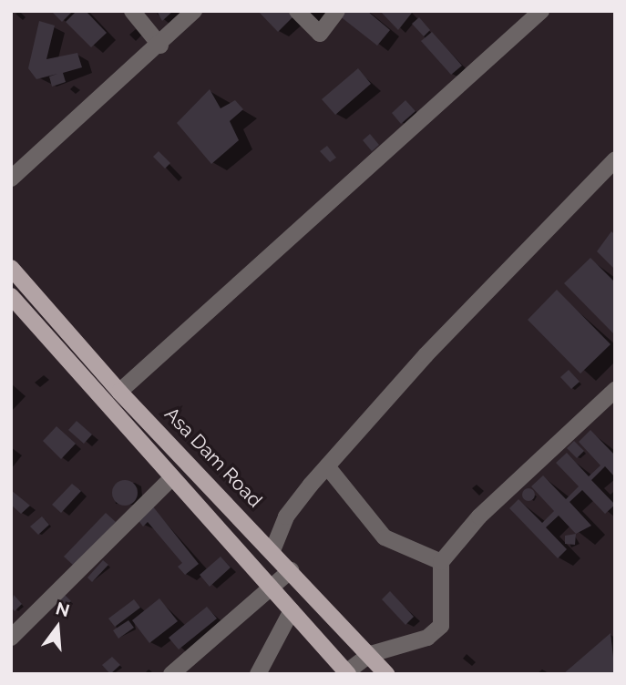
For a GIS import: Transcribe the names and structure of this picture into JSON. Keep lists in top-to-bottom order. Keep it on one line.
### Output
{"streets":{"main road":["Asa Dam Road"]},"north":"top"}
